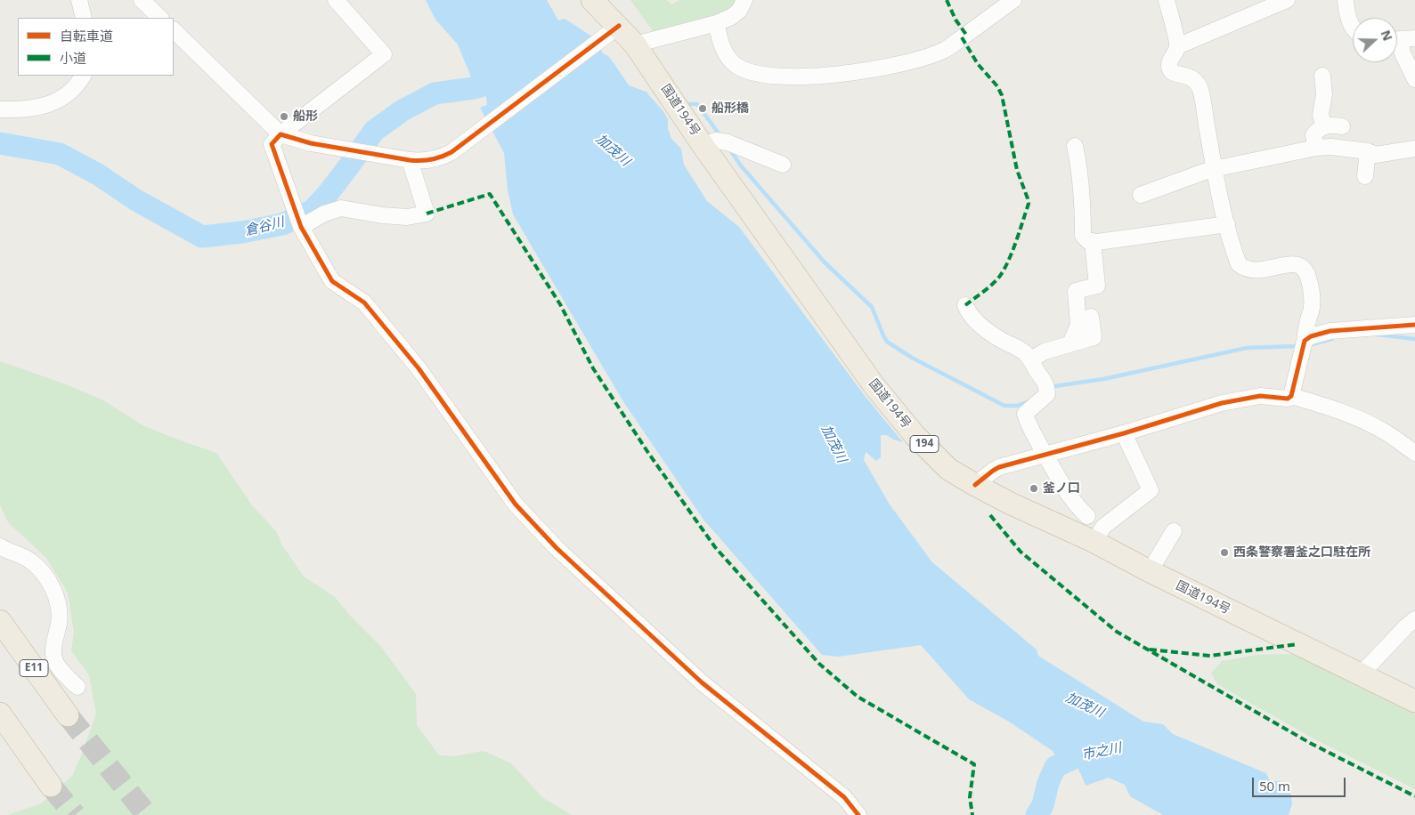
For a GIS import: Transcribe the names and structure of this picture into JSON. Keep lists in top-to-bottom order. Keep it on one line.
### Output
{"streets":{"highway":["国道194号","194","E11"]},"water":["加茂川","倉谷川","市之川"],"places":["船形橋","船形","釜ノ口","西条警察署釜之口駐在所"],"legend":["自転車道","小道"],"scale_bar":"50 m","north":"right"}
